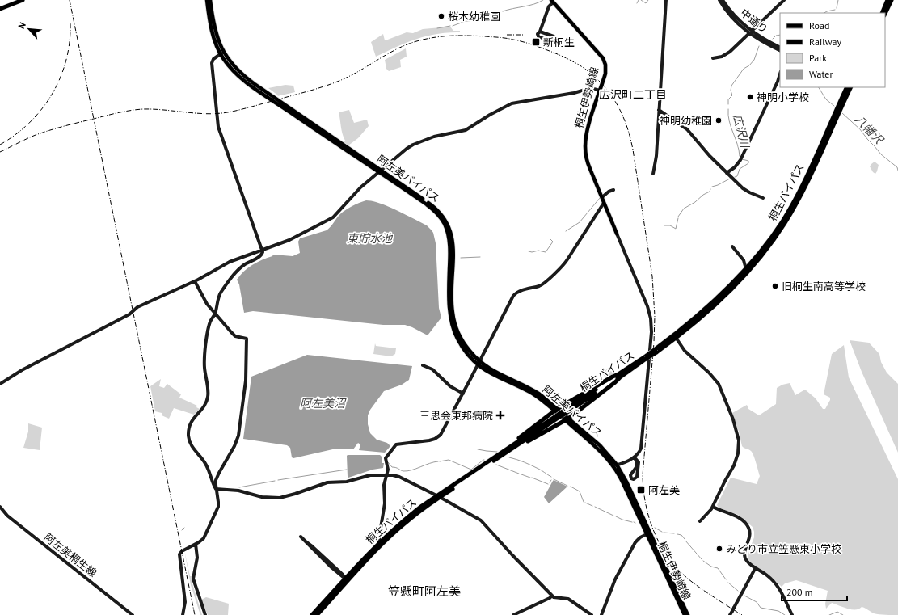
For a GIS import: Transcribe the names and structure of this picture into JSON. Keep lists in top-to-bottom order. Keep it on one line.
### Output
{"streets":{"highway":["桐生バイパス"],"main road":["桐生伊勢崎線","阿左美バイパス"],"street":["中通り","阿左美桐生線"]},"crossings":[["桐生伊勢崎線","阿左美バイパス"]],"districts":["広沢町二丁目","笠懸町阿左美"],"water":["八幡沢","広沢川","東貯水池","阿左美沼"],"places":{"other":["桜木幼稚園","神明小学校","神明幼稚園","旧桐生南高等学校","みどり市立笠懸東小学校"],"transit":["新桐生","阿左美"],"health":["三思会東邦病院"]},"legend":["Road","Railway","Park","Water"],"scale_bar":"200 m","north":"top left"}
